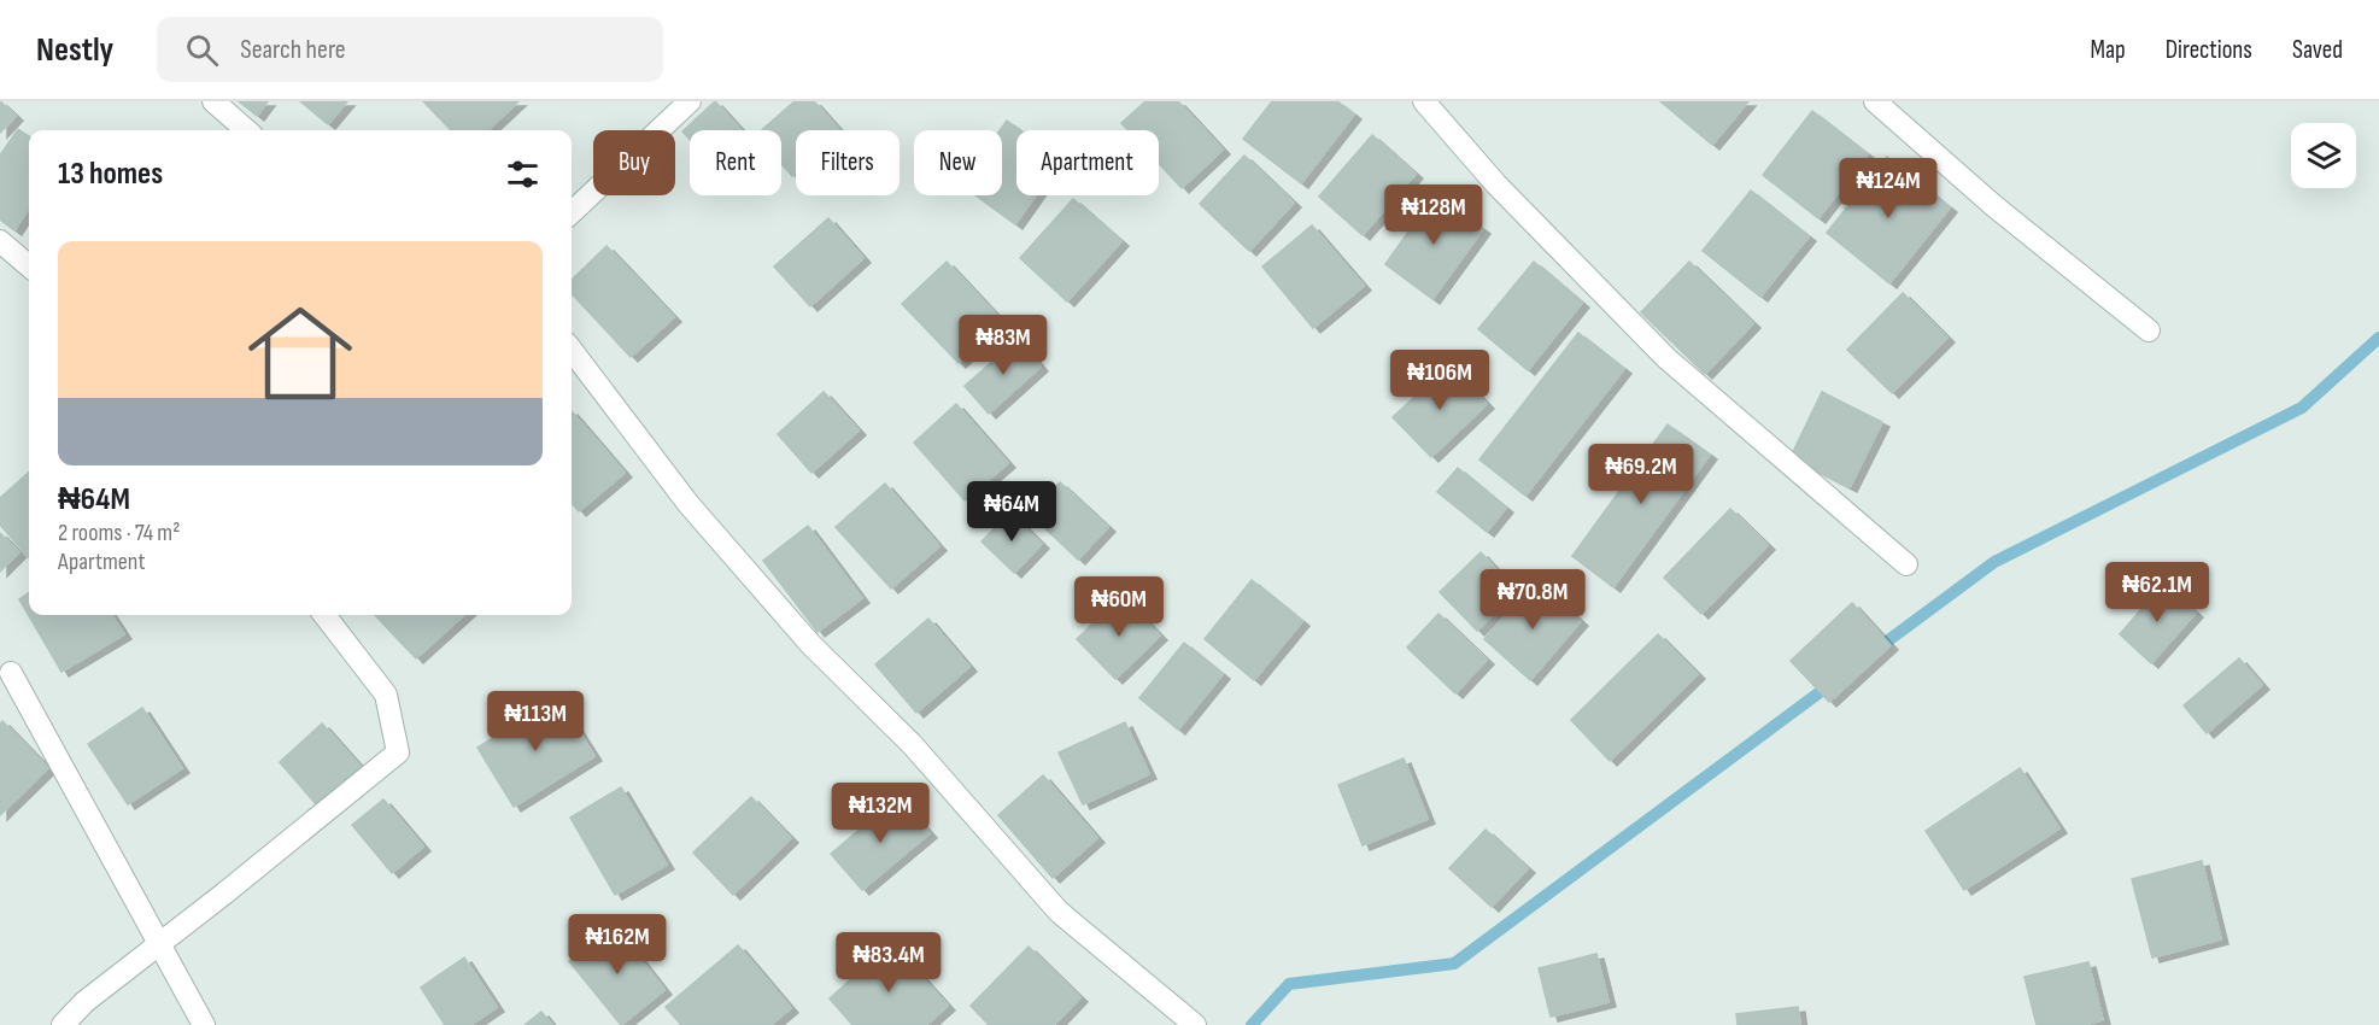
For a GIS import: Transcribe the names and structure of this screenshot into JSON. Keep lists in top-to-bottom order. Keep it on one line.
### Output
{"page":{"header":"Nestly","search":"Search here","nav":["Map","Directions","Saved"],"chip":["Buy","Rent","Filters","New","Apartment"],"heading":"13 homes","price":["₦124M","₦128M","₦83M","₦106M","₦69.2M","₦64M","₦62.1M","₦70.8M","₦60M","₦113M","₦132M","₦162M","₦83.4M"],"list":[{"name":"₦64M","note":"2 rooms · 74 m² · Apartment"}]}}
